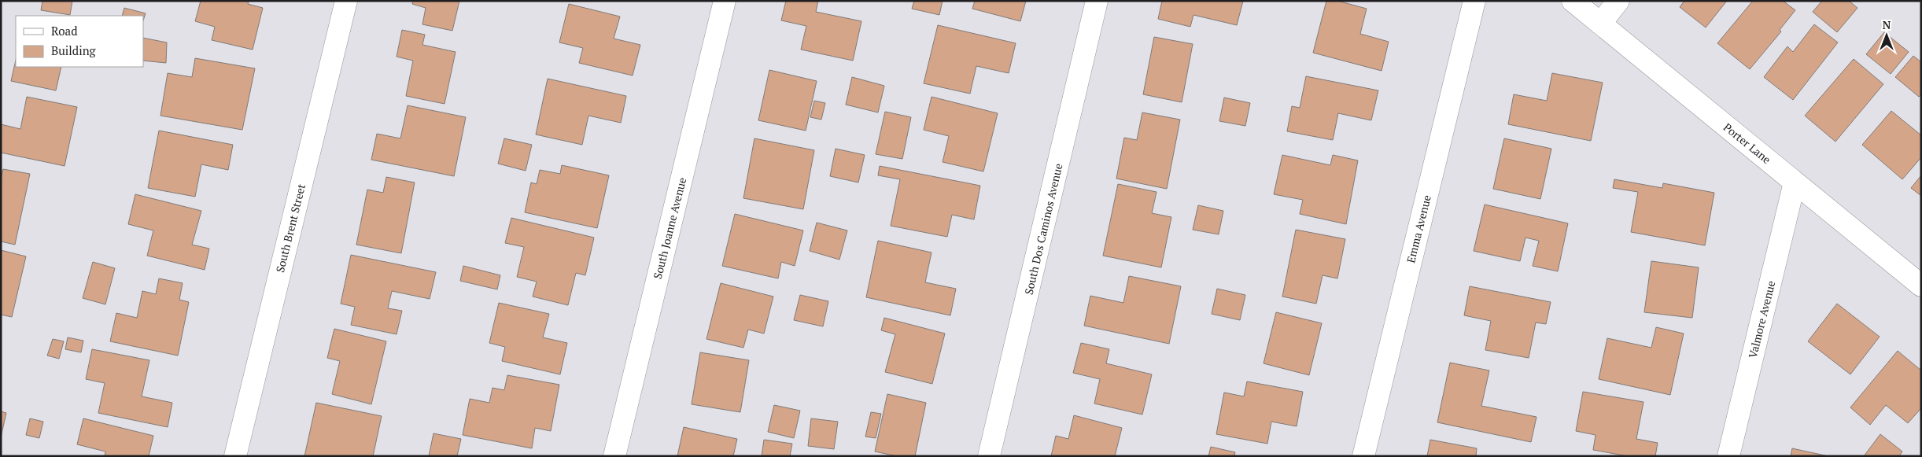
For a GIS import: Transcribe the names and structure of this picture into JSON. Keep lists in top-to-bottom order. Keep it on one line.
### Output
{"streets":{"street":["Porter Lane","South Brent Street","South Joanne Avenue","South Dos Caminos Avenue","Emma Avenue","Valmore Avenue"]},"crossings":[["Porter Lane","Valmore Avenue"]],"legend":["Road","Building"],"north":"top"}
